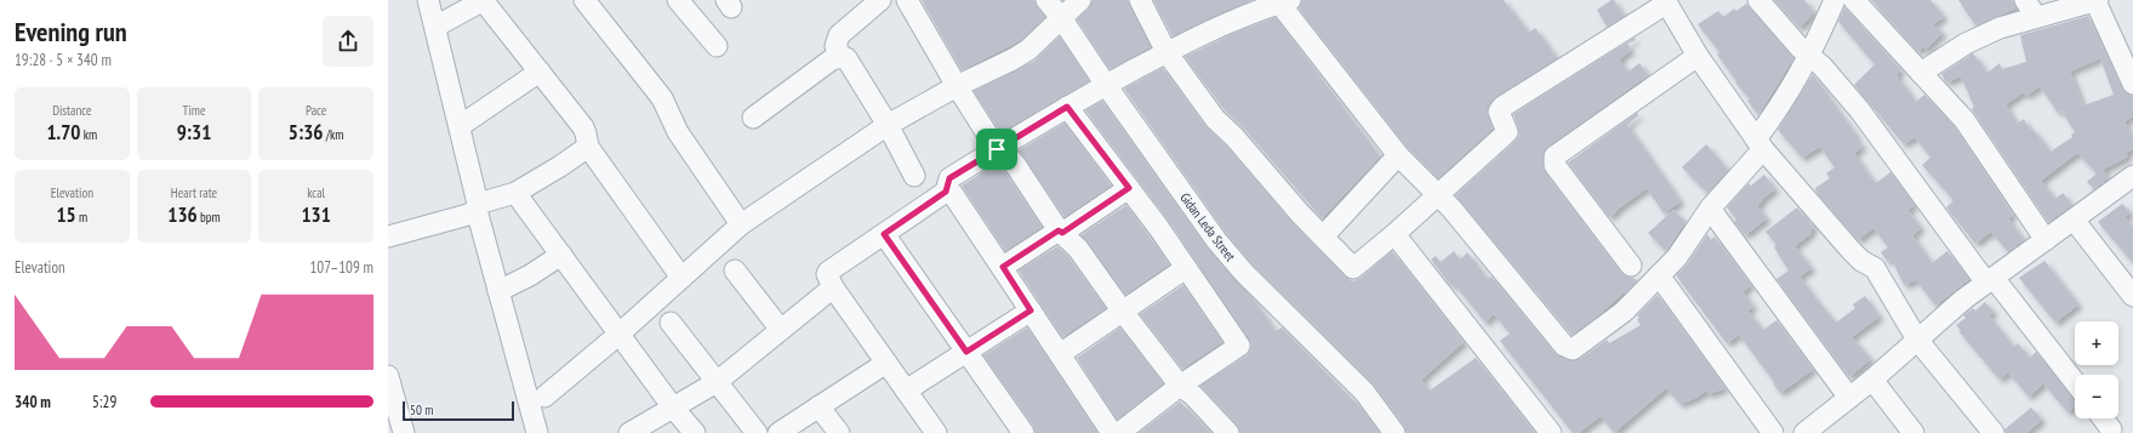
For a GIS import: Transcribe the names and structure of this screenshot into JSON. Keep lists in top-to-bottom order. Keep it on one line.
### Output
{"streets":{"street":["Gidan Leda Street"]},"scale_bar":"50 m","page":{"heading":["Evening run","19:28 · 5 × 340 m"],"stats":[["Distance","1.70 km"],["Time","9:31"],["Pace","5:36 /km"],["Elevation","15 m"],["Heart rate","136 bpm"],["kcal","131"]],"chart":["Elevation","107–109 m"],"map_buttons":["+","−"],"list":[{"name":"340 m","note":"5:29"}],"scale":"50 m"}}
